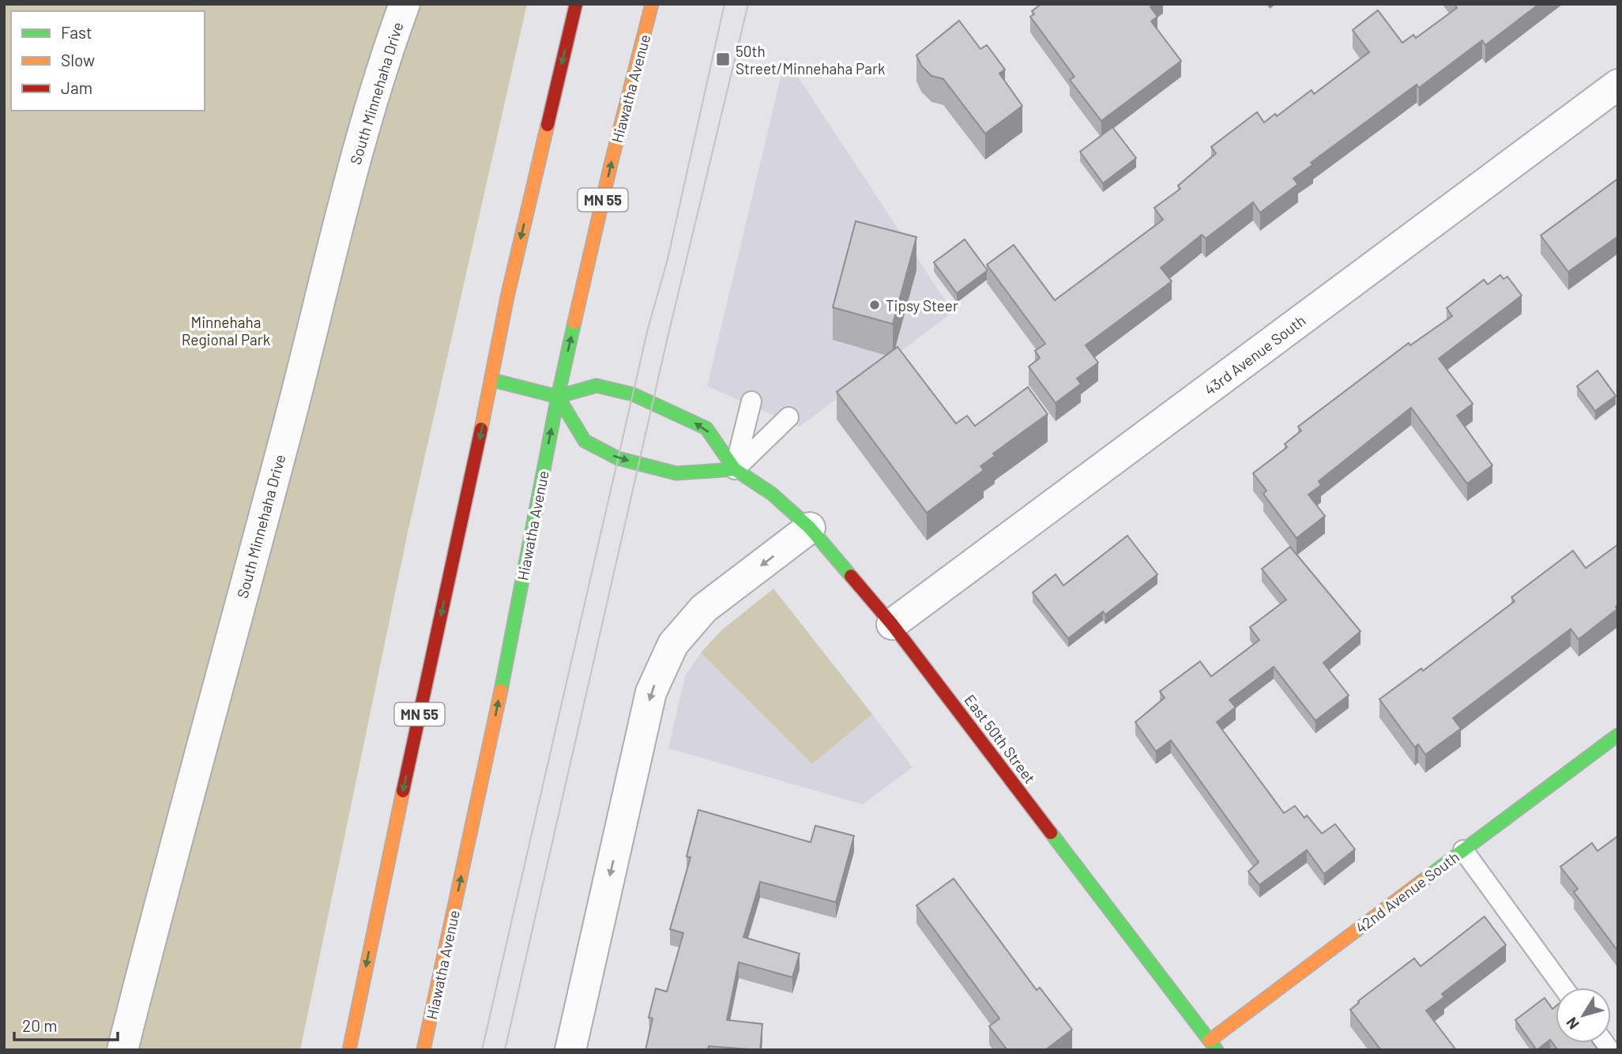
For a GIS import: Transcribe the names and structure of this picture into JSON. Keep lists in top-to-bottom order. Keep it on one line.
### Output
{"streets":{"main road":["Hiawatha Avenue","MN 55","East 50th Street","42nd Avenue South"],"street":["South Minnehaha Drive","43rd Avenue South"]},"crossings":[["Hiawatha Avenue","East 50th Street"],["43rd Avenue South","East 50th Street"],["East 50th Street","42nd Avenue South"]],"parks":["Minnehaha Regional Park"],"places":{"transit":["50th Street/Minnehaha Park"],"other":["Tipsy Steer"]},"legend":["Fast","Slow","Jam"],"scale_bar":"20 m","north":"bottom left"}
